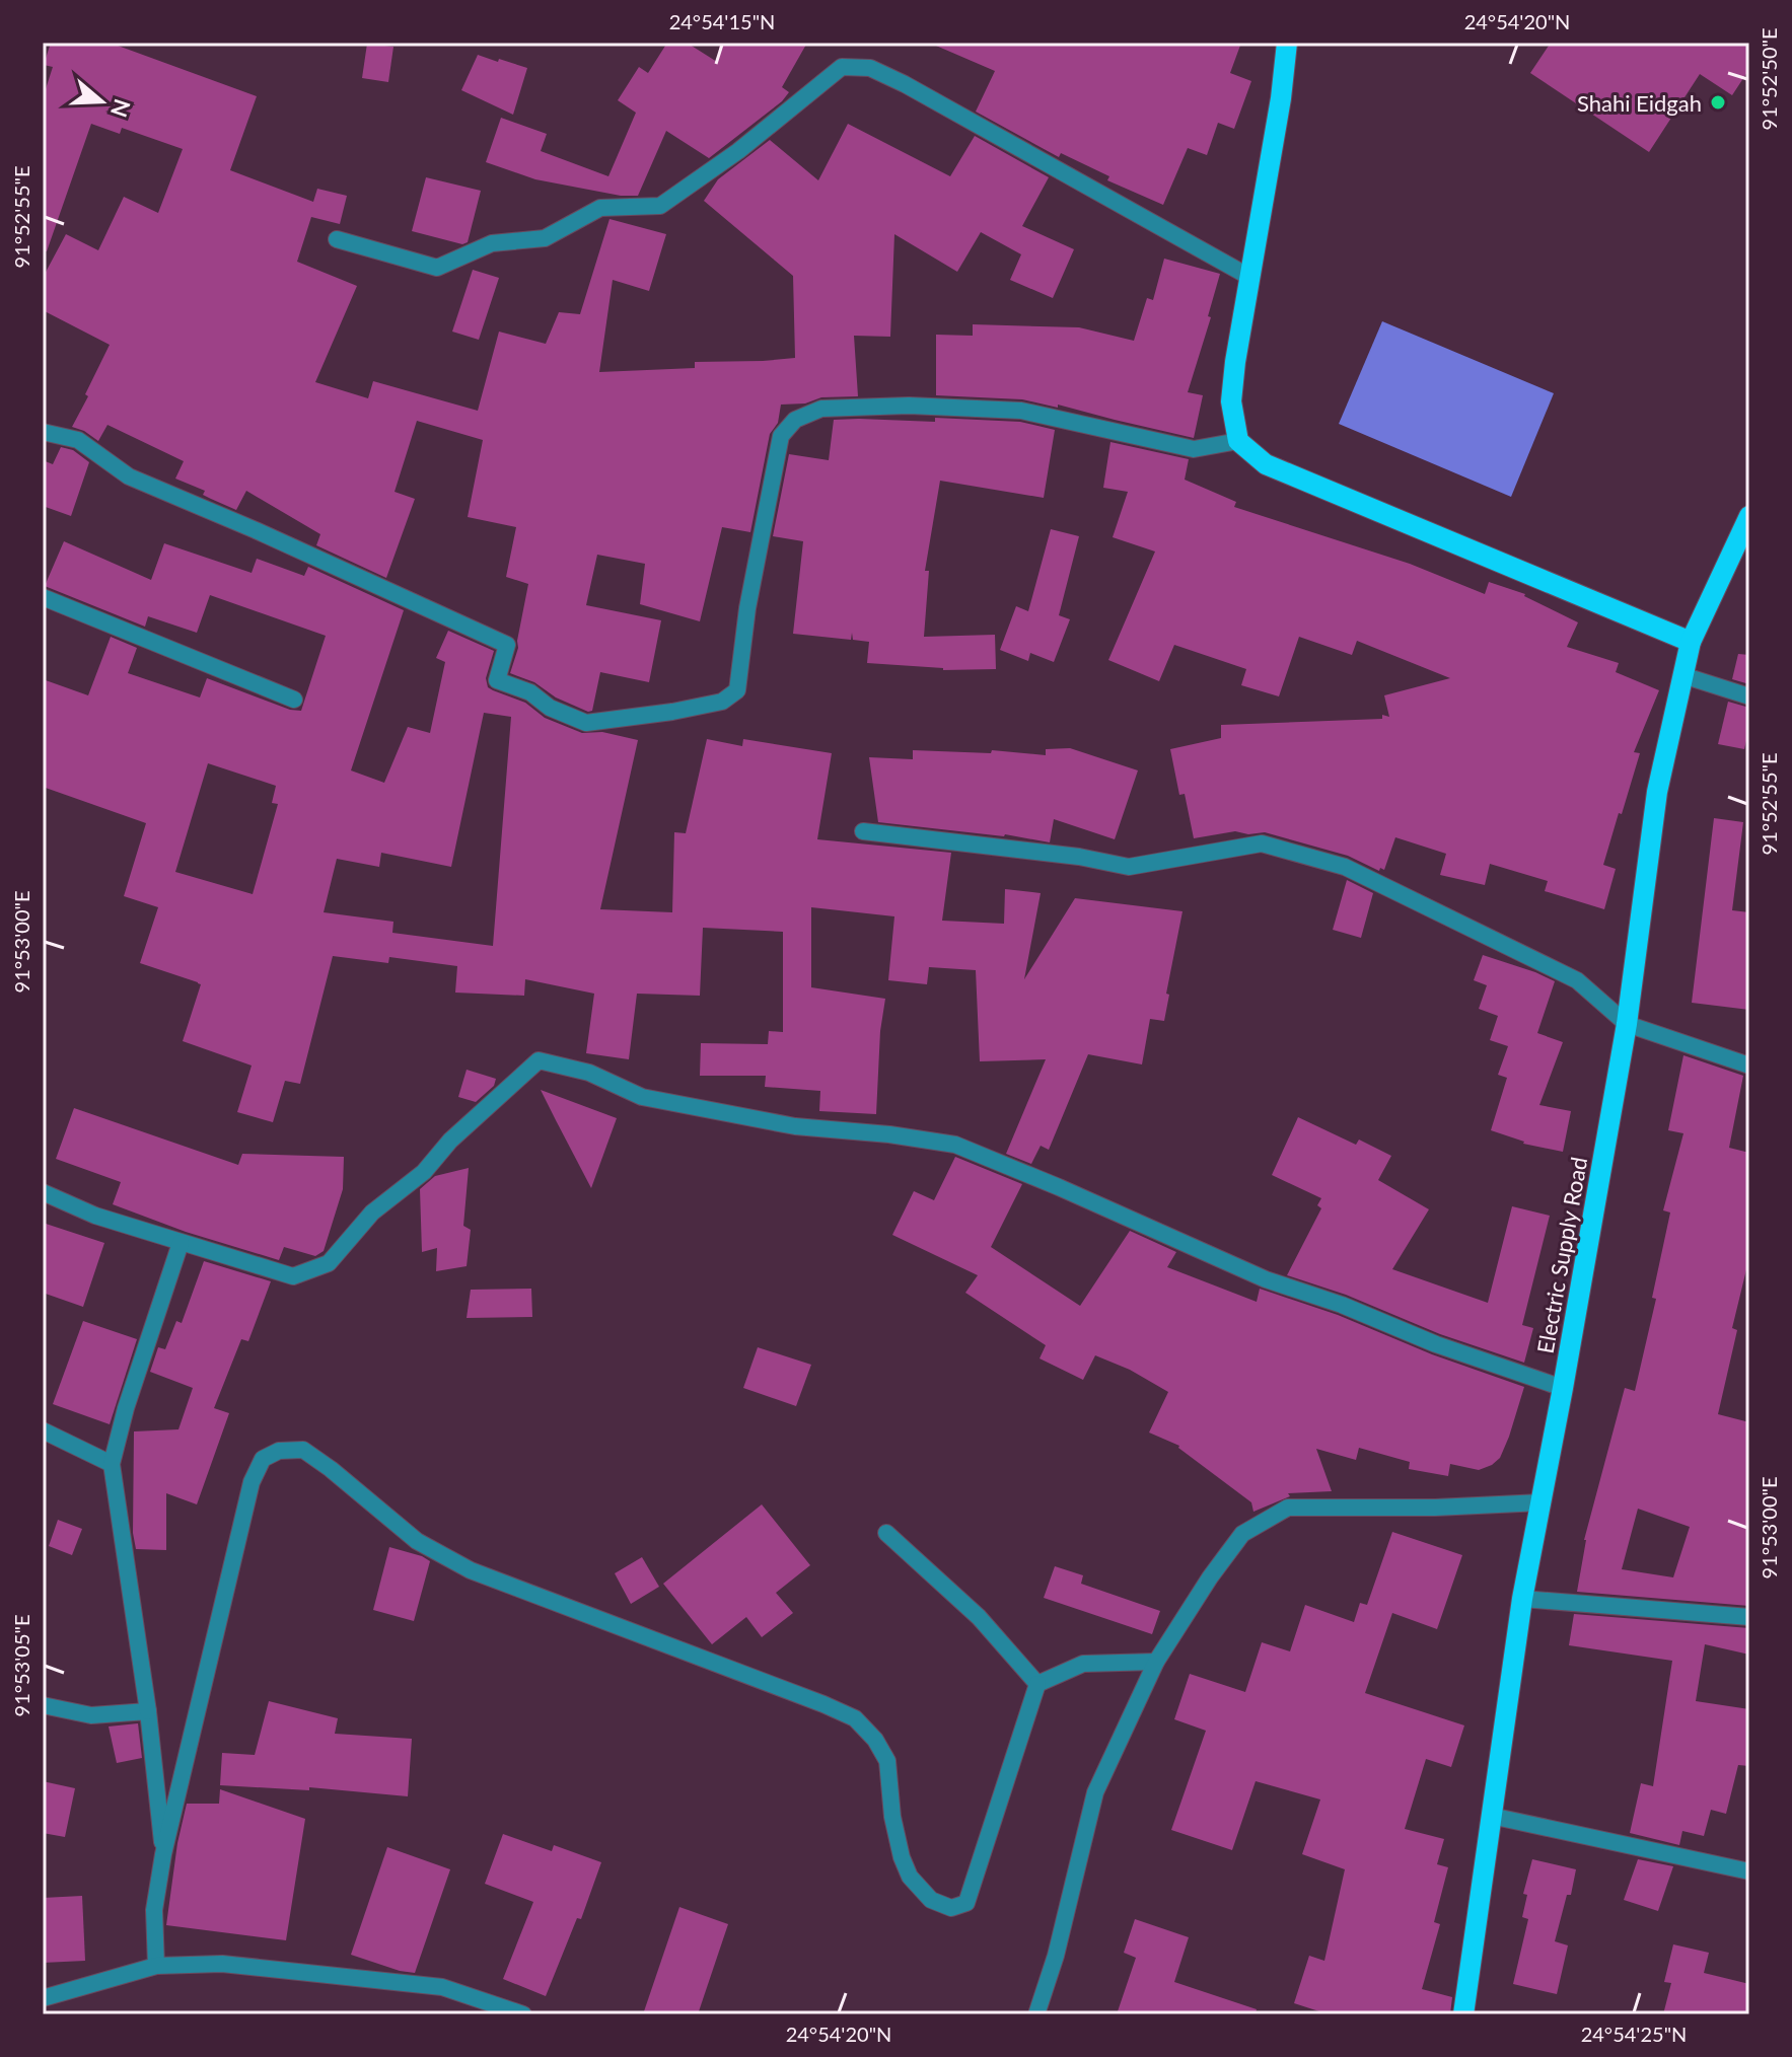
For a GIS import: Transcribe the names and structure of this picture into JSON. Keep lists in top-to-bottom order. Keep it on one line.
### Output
{"streets":{"main road":["Electric Supply Road"]},"places":["Shahi Eidgah"],"north":"right","coordinates":["24°54'15\"N","24°54'20\"N","91°52'50\"E","91°52'55\"E","91°53'00\"E","91°53'05\"E","24°54'25\"N"]}
